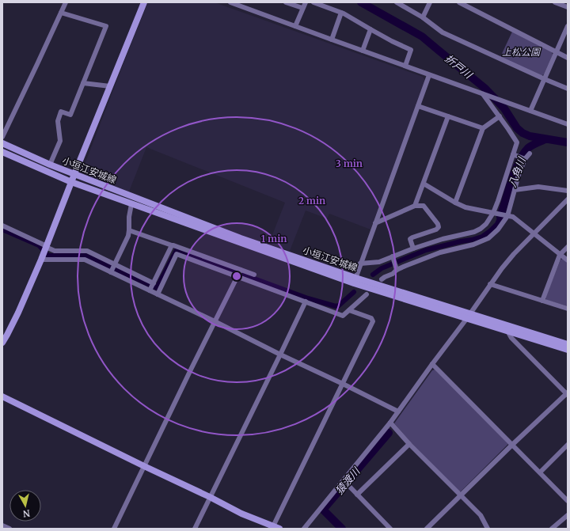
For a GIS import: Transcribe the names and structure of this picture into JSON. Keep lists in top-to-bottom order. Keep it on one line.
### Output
{"streets":{"main road":["小垣江安城線"]},"water":["折戸川","八角川","猿渡川"],"parks":["上松公園"],"north":"bottom","rings":["3 min","2 min","1 min"]}
